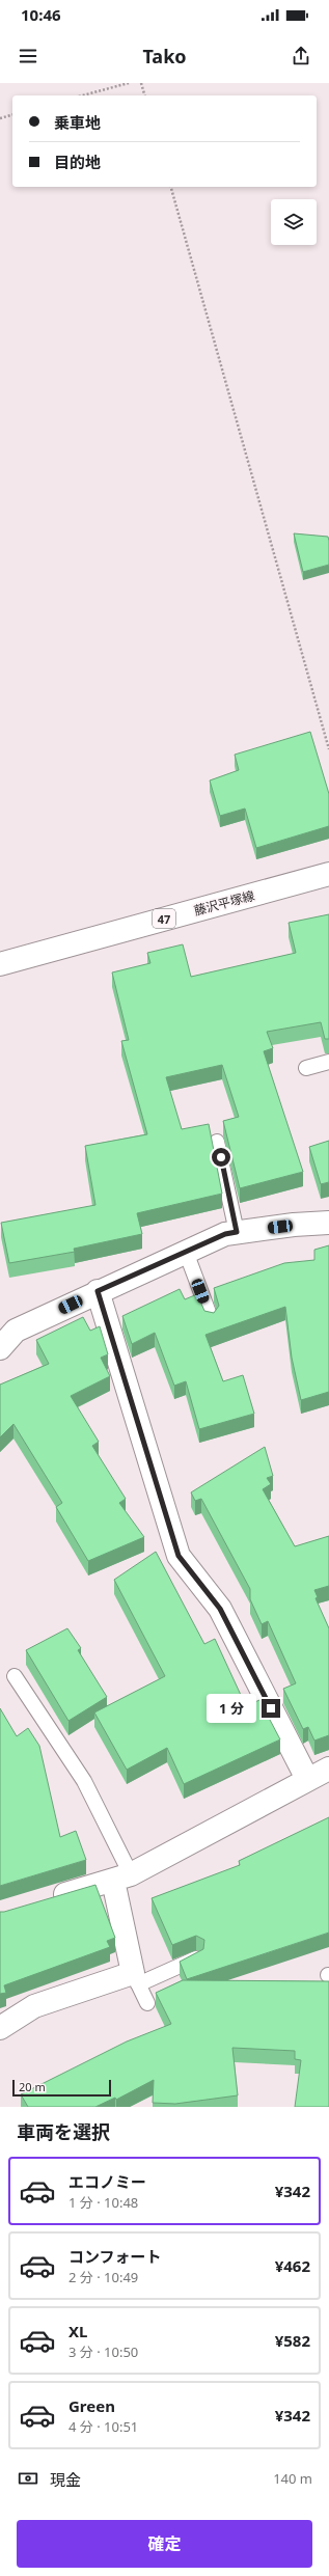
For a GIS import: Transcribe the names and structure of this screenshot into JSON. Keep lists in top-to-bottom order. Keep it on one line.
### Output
{"streets":{"street":["藤沢平塚線","47"]},"scale_bar":"20 m","page":{"status":"10:46","header":"Tako","banner":["乗車地","目的地"],"bubble":"1 分","scale":"20 m","heading":"車両を選択","list":[{"name":"エコノミー","note":"1 分 · 10:48","value":"¥342"},{"name":"コンフォート","note":"2 分 · 10:49","value":"¥462"},{"name":"XL","note":"3 分 · 10:50","value":"¥582"},{"name":"Green","note":"4 分 · 10:51","value":"¥342"}],"pay":["現金","140 m"],"buttons":"確定"}}
